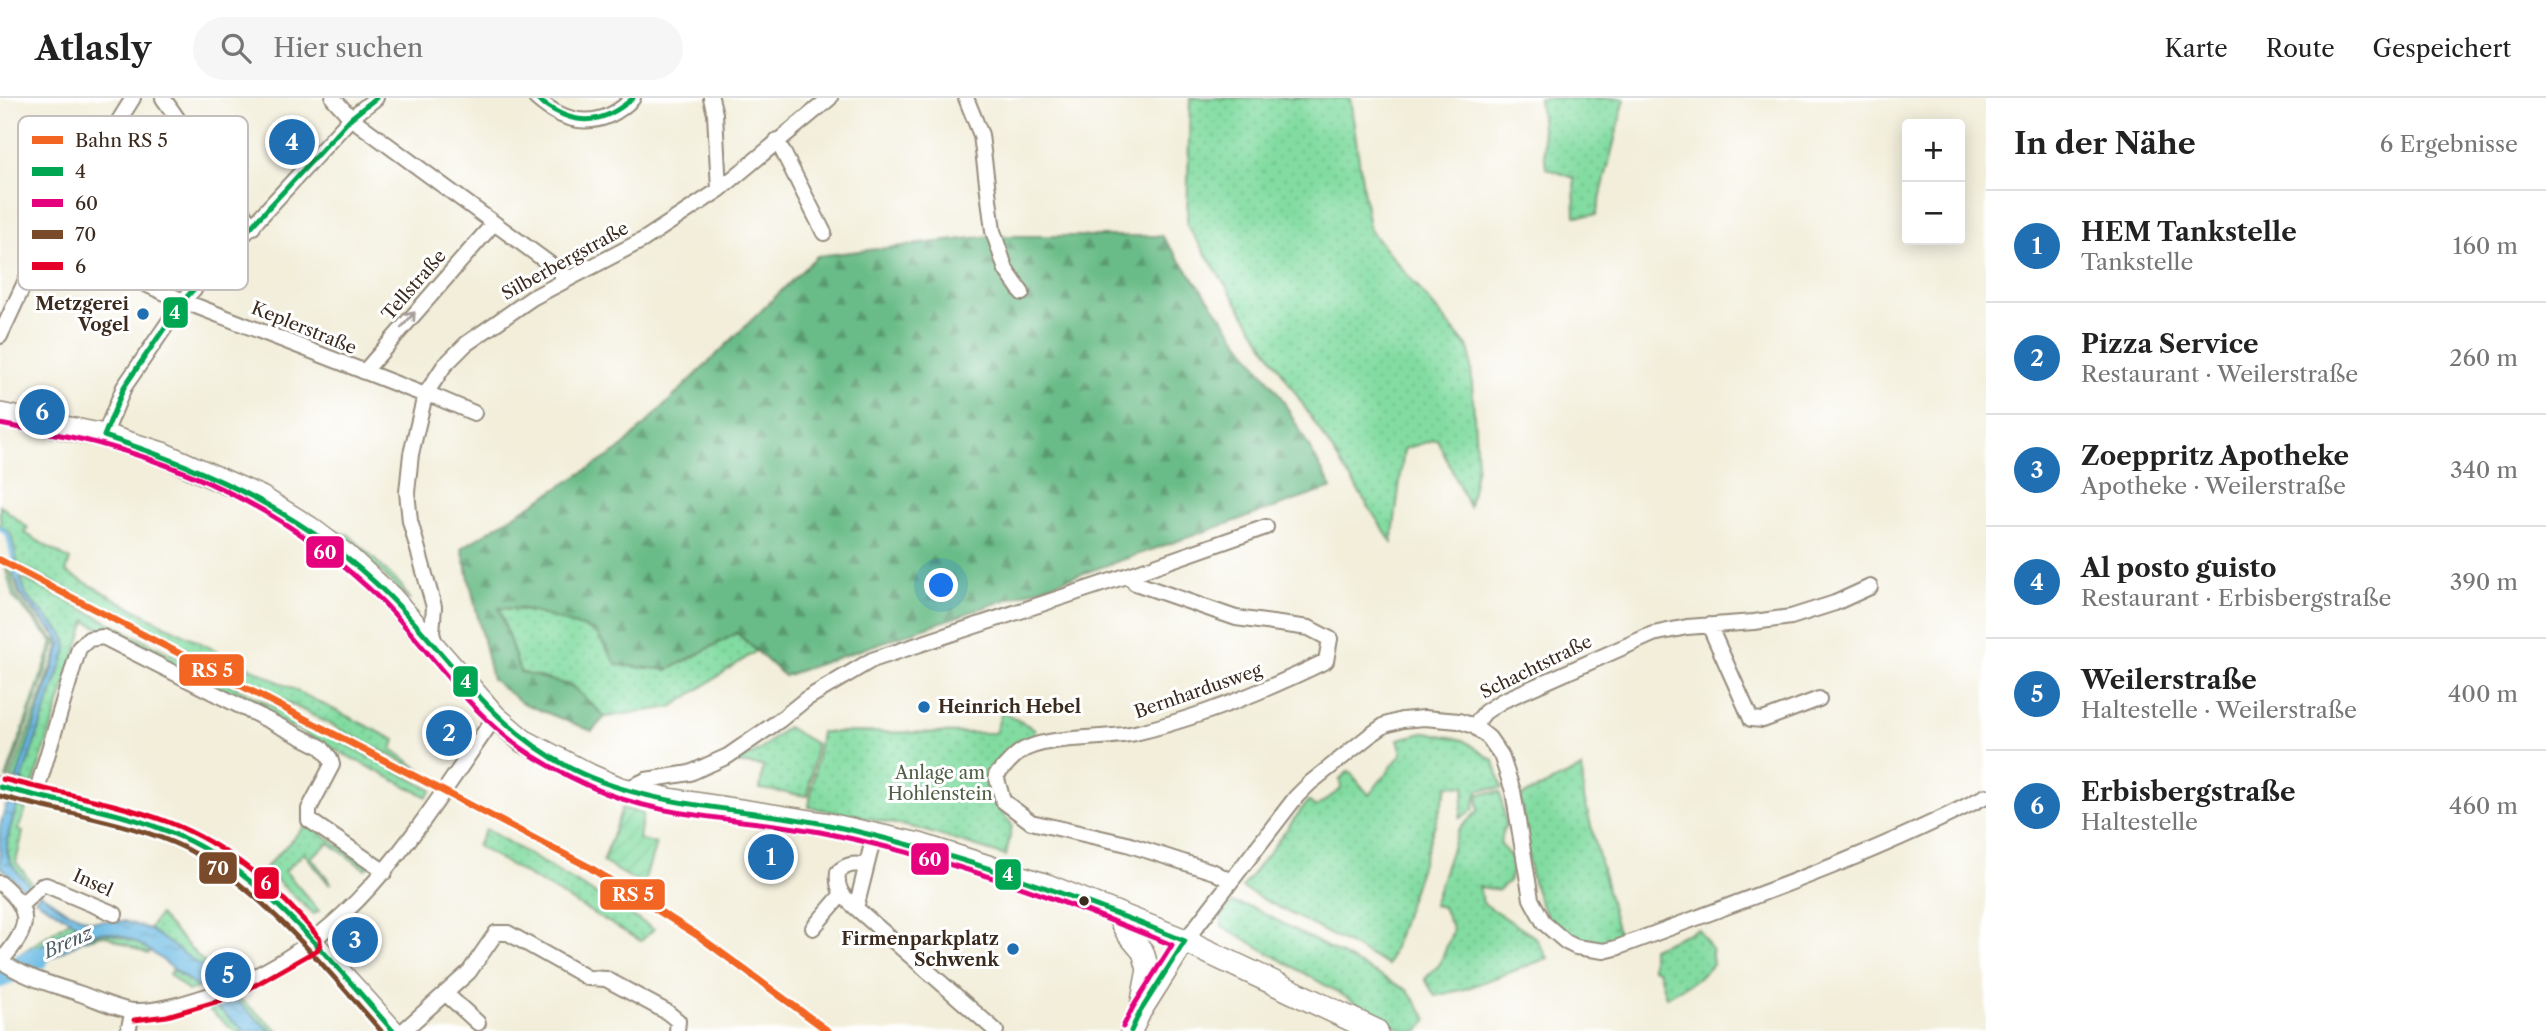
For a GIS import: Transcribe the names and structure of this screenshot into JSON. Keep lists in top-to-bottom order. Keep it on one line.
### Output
{"streets":{"street":["Silberbergstraße","Tellstraße","Keplerstraße","Schachtstraße","Bernhardusweg","Insel"]},"crossings":[["Silberbergstraße","Keplerstraße"],["Tellstraße","Keplerstraße"],["Schachtstraße","Bernhardusweg"]],"one_way":["Tellstraße"],"water":["Brenz"],"parks":["Anlage am Hohlenstein"],"places":["Metzgerei Vogel","Heinrich Hebel","Firmenparkplatz Schwenk"],"lines":["transit line 4","transit line 60","transit line 6","transit line 70"],"legend":["Bahn RS 5","4","60","70","6"],"page":{"header":"Atlasly","search":"Hier suchen","nav":["Karte","Route","Gespeichert"],"heading":["In der Nähe","6 Ergebnisse"],"pins":["4","6","2","1","3","5"],"map_buttons":["+","−"],"list":[{"mark":"1","name":"HEM Tankstelle","note":"Tankstelle","value":"160 m"},{"mark":"2","name":"Pizza Service","note":"Restaurant · Weilerstraße","value":"260 m"},{"mark":"3","name":"Zoeppritz Apotheke","note":"Apotheke · Weilerstraße","value":"340 m"},{"mark":"4","name":"Al posto guisto","note":"Restaurant · Erbisbergstraße","value":"390 m"},{"mark":"5","name":"Weilerstraße","note":"Haltestelle · Weilerstraße","value":"400 m"},{"mark":"6","name":"Erbisbergstraße","note":"Haltestelle","value":"460 m"}]}}
